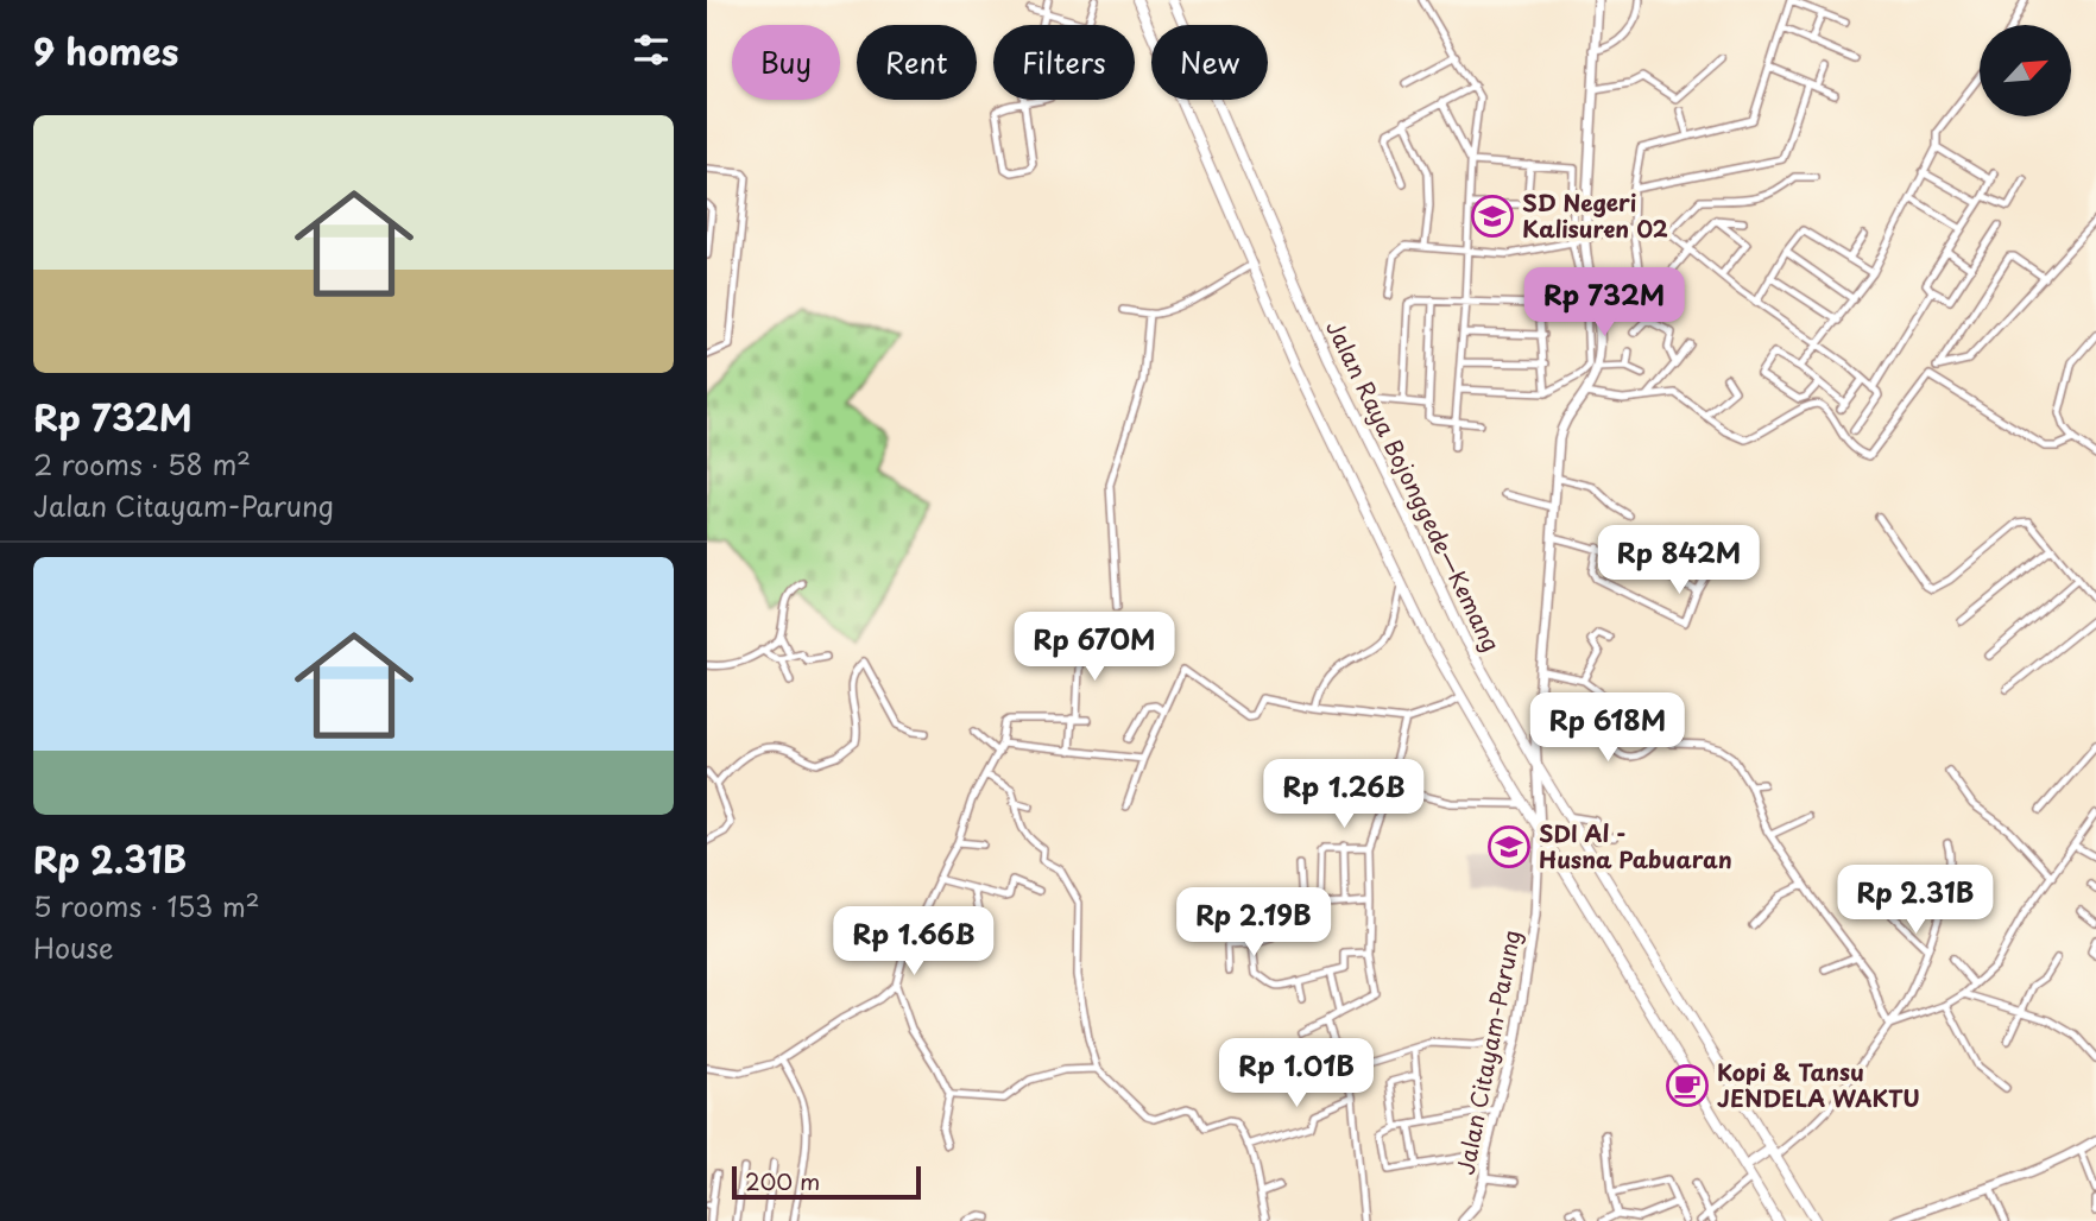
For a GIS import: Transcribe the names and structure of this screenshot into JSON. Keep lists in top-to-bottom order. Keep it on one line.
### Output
{"streets":{"highway":["Jalan Raya Bojonggede—Kemang"],"main road":["Jalan Citayam-Parung"]},"crossings":[["Jalan Raya Bojonggede—Kemang","Jalan Citayam-Parung"]],"places":{"school or university":["SD Negeri Kalisuren 02","SDI Al - Husna Pabuaran"],"cafe":["Kopi & Tansu JENDELA WAKTU"]},"scale_bar":"200 m","north":"top right","page":{"heading":"9 homes","chip":["Buy","Rent","Filters","New"],"list":[{"name":"Rp 732M","note":"2 rooms · 58 m² · Jalan Citayam-Parung"},{"name":"Rp 2.31B","note":"5 rooms · 153 m² · House"}],"price":["Rp 732M","Rp 842M","Rp 670M","Rp 618M","Rp 1.26B","Rp 2.31B","Rp 2.19B","Rp 1.66B","Rp 1.01B"],"scale":"200 m"}}
